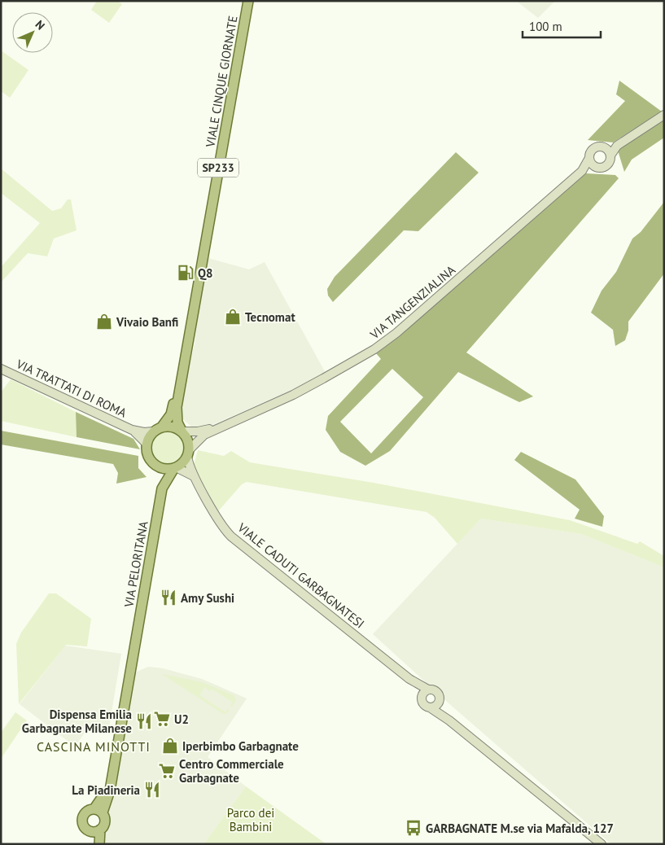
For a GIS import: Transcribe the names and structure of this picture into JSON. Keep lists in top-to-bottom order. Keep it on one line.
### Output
{"streets":{"main road":["VIALE CINQUE GIORNATE","SP233","VIA PELORITANA"],"street":["VIA TANGENZIALINA","VIA TRATTATI DI ROMA","VIALE CADUTI GARBAGNATESI"]},"crossings":[["VIA TANGENZIALINA","VIA TRATTATI DI ROMA"],["VIA TANGENZIALINA","VIA PELORITANA"],["VIA TANGENZIALINA","VIALE CADUTI GARBAGNATESI"],["VIA TRATTATI DI ROMA","VIA PELORITANA"],["VIA TRATTATI DI ROMA","VIALE CADUTI GARBAGNATESI"],["VIA PELORITANA","VIALE CADUTI GARBAGNATESI"]],"districts":["CASCINA MINOTTI"],"parks":["Parco dei Bambini"],"places":{"fuel station":["Q8"],"shop":["Tecnomat","Vivaio Banfi","Iperbimbo Garbagnate"],"restaurant":["Amy Sushi","Dispensa Emilia Garbagnate Milanese","La Piadineria"],"supermarket":["U2","Centro Commerciale Garbagnate"],"bus stop":["GARBAGNATE M.se via Mafalda, 127"]},"scale_bar":"100 m","north":"top right"}
